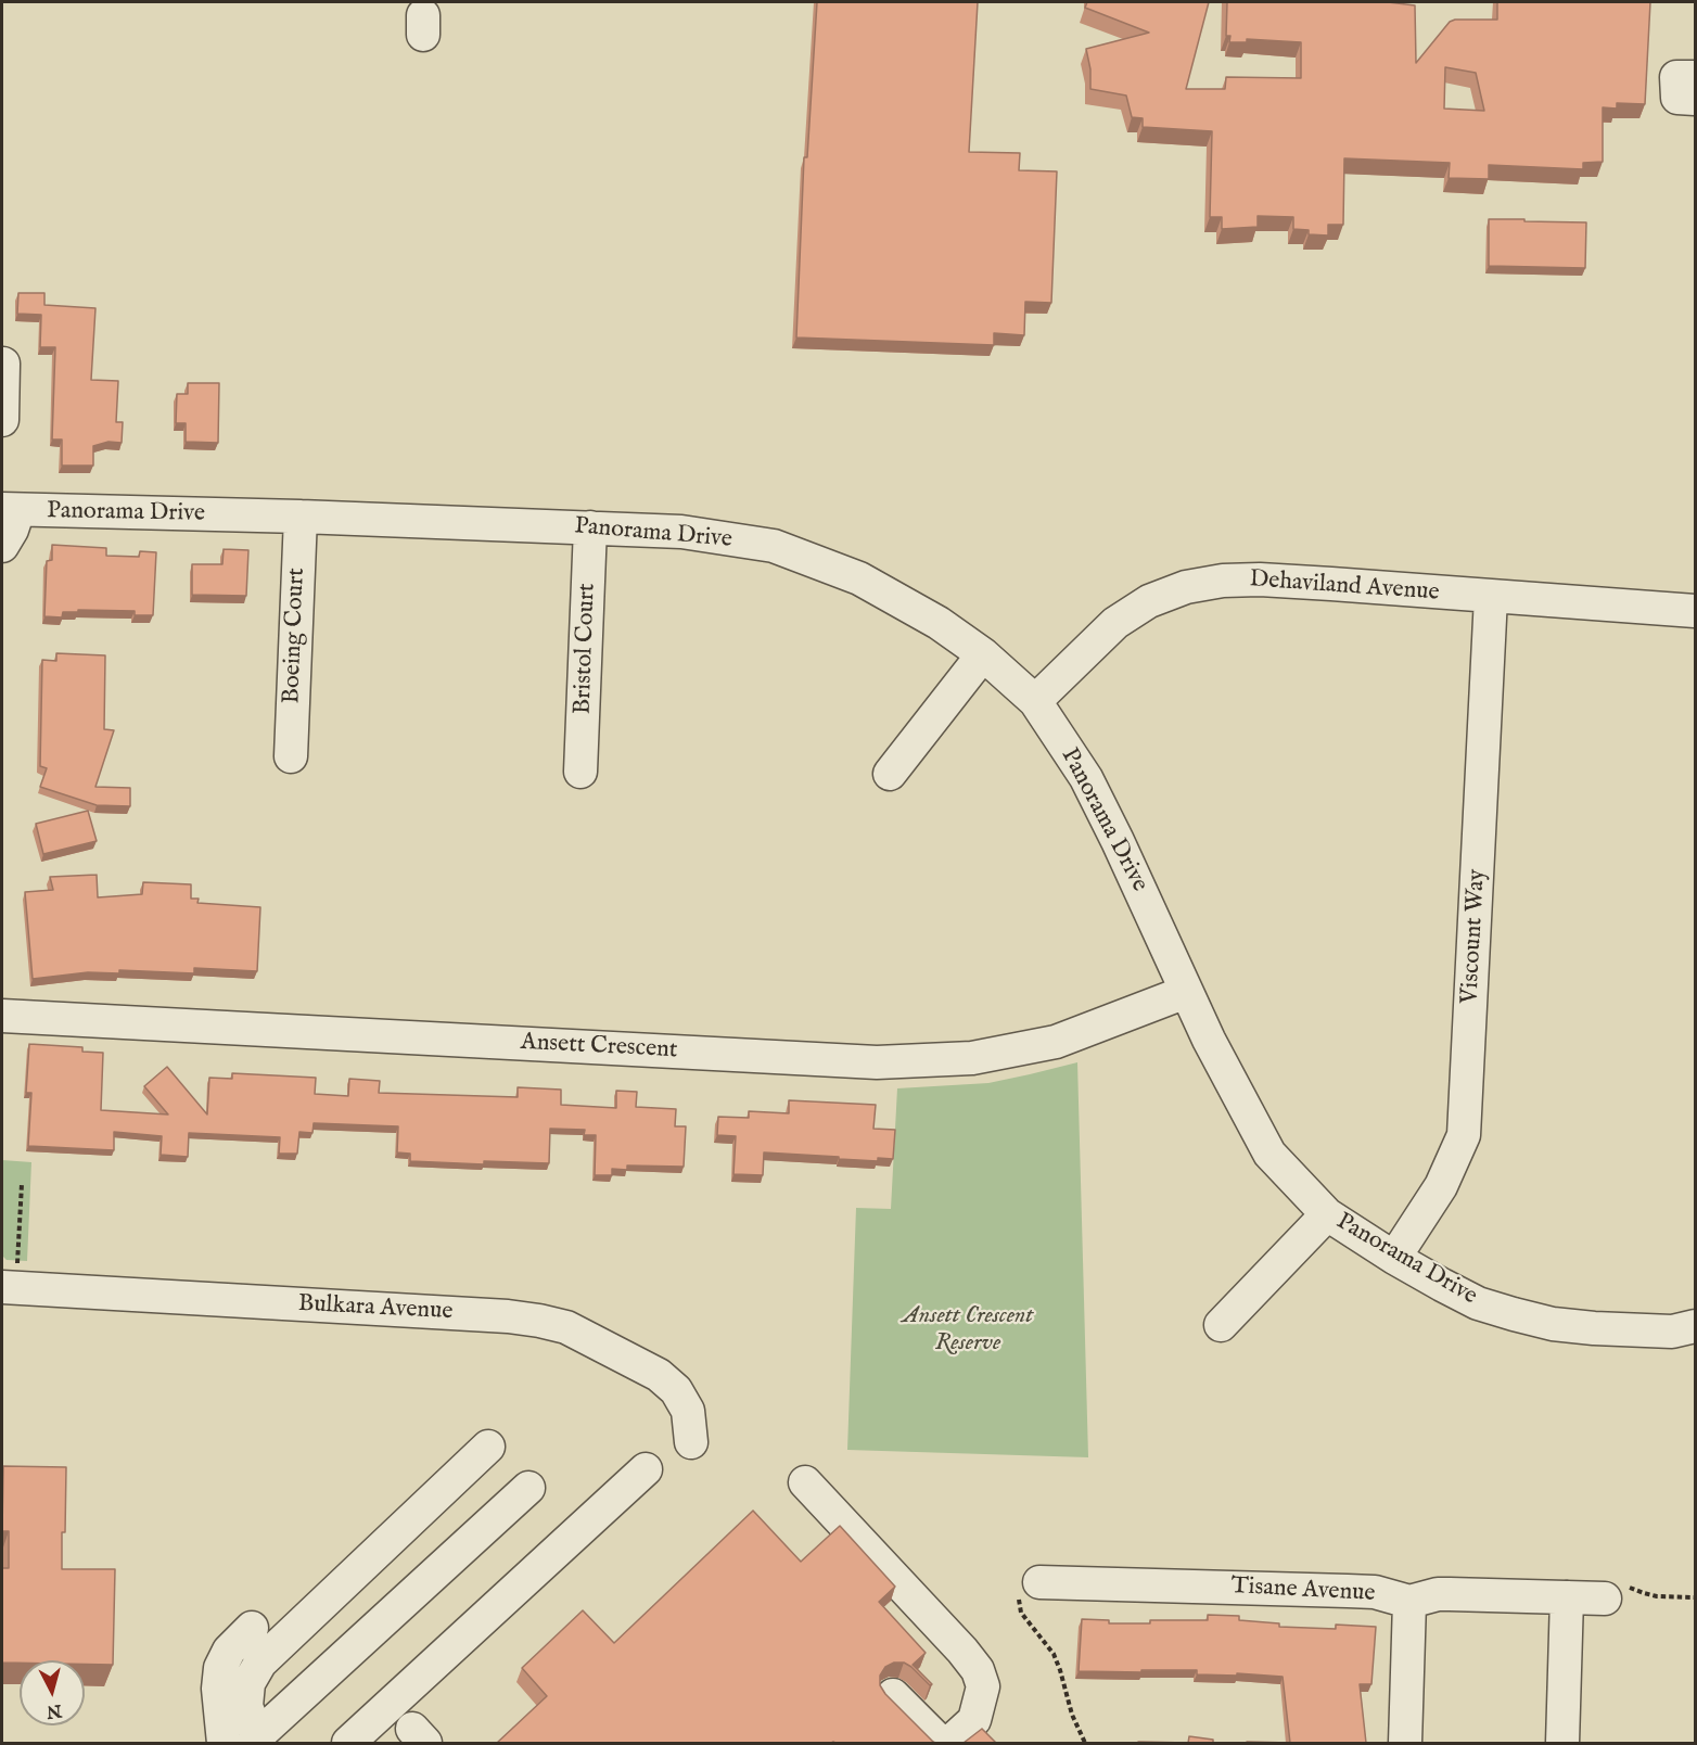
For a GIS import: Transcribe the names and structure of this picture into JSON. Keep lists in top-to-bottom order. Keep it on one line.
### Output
{"streets":{"street":["Panorama Drive","Dehaviland Avenue","Boeing Court","Bristol Court","Viscount Way","Ansett Crescent","Bulkara Avenue","Tisane Avenue"]},"crossings":[["Panorama Drive","Dehaviland Avenue"],["Panorama Drive","Boeing Court"],["Panorama Drive","Bristol Court"],["Panorama Drive","Viscount Way"],["Panorama Drive","Ansett Crescent"],["Dehaviland Avenue","Viscount Way"]],"parks":["Ansett Crescent Reserve"],"north":"bottom"}
